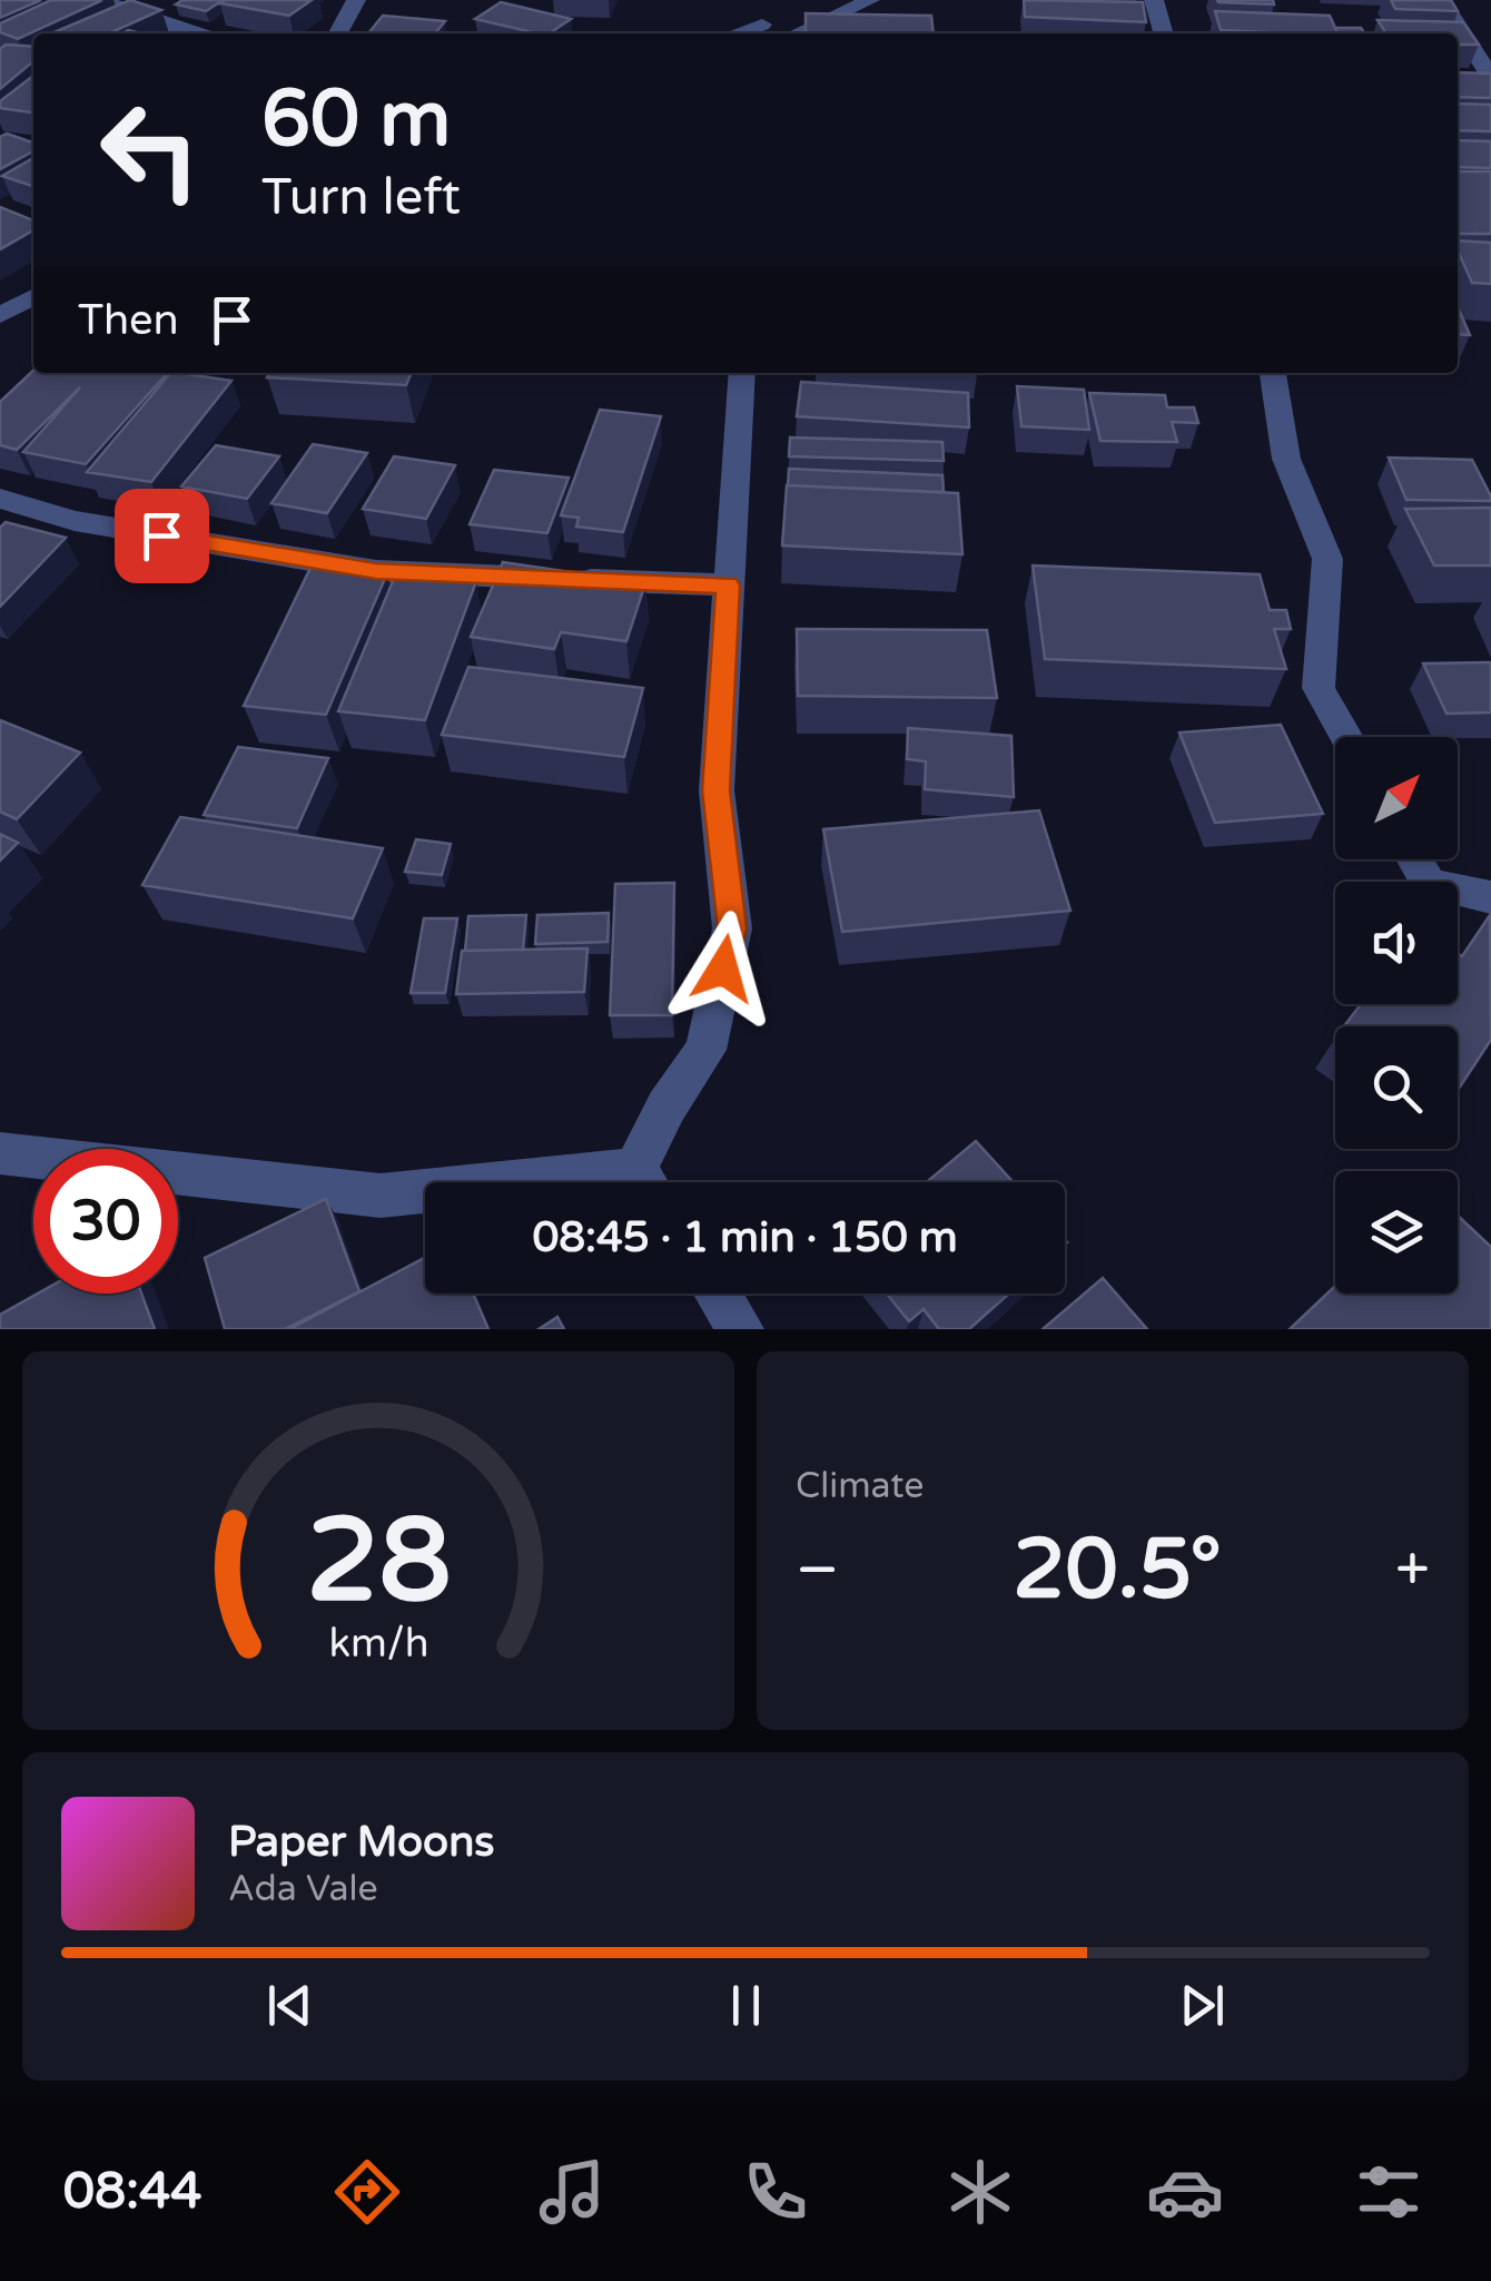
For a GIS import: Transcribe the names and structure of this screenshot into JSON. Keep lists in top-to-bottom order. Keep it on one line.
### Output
{"north":"top right","page":{"turn":["60 m","Turn left"],"then":"Then","limit":"30","trip":"08:45 · 1 min · 150 m","tile":"Climate","heat":["−","20.5°","+"],"song":["Paper Moons","Ada Vale"],"tabs":"08:44","gauge":["28","km/h"]}}
